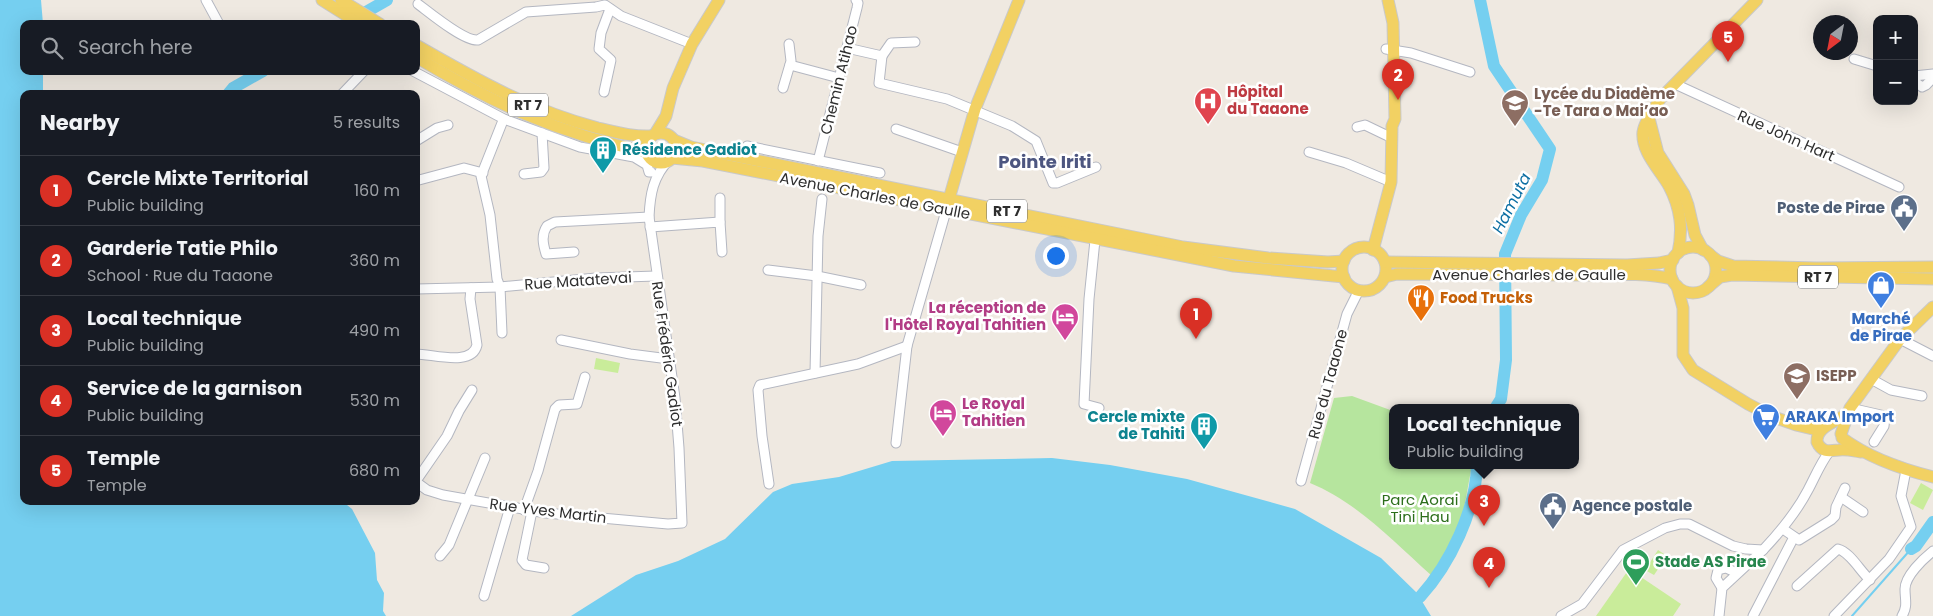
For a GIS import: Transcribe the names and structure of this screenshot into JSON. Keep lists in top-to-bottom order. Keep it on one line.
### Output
{"streets":{"main road":["RT 7","Avenue Charles de Gaulle"],"street":["Chemin Atihao","Rue John Hart","Rue Matatevai","Rue Frédéric Gadiot","Rue du Taaone","Rue Yves Martin"]},"crossings":[["RT 7","Avenue Charles de Gaulle"],["RT 7","Rue Frédéric Gadiot"],["Avenue Charles de Gaulle","Rue Frédéric Gadiot"],["Avenue Charles de Gaulle","Rue du Taaone"],["Rue Matatevai","Rue Frédéric Gadiot"],["Rue Frédéric Gadiot","Rue Yves Martin"]],"districts":["Pointe Iriti"],"water":["Hamuta"],"parks":["Parc Aorai Tini Hau"],"places":{"hospital":["Hôpital du Taaone"],"school or university":["Lycée du Diadème -Te Tara o Mai’ao","ISEPP"],"building":["Résidence Gadiot","Cercle mixte de Tahiti"],"public building":["Poste de Pirae","Agence postale"],"shop":["Marché de Pirae"],"restaurant":["Food Trucks"],"hotel":["La réception de l'Hôtel Royal Tahitien","Le Royal Tahitien"],"supermarket":["ARAKA Import"],"sports":["Stade AS Pirae"]},"north":"bottom left","page":{"map_buttons":["+","−"],"search":"Search here","pins":["5","2","1","3","4"],"heading":["Nearby","5 results"],"list":[{"mark":"1","name":"Cercle Mixte Territorial","note":"Public building","value":"160 m"},{"mark":"2","name":"Garderie Tatie Philo","note":"School · Rue du Taaone","value":"360 m"},{"mark":"3","name":"Local technique","note":"Public building","value":"490 m"},{"mark":"4","name":"Service de la garnison","note":"Public building","value":"530 m"},{"mark":"5","name":"Temple","note":"Temple","value":"680 m"}],"popup":["Local technique","Public building"]}}
